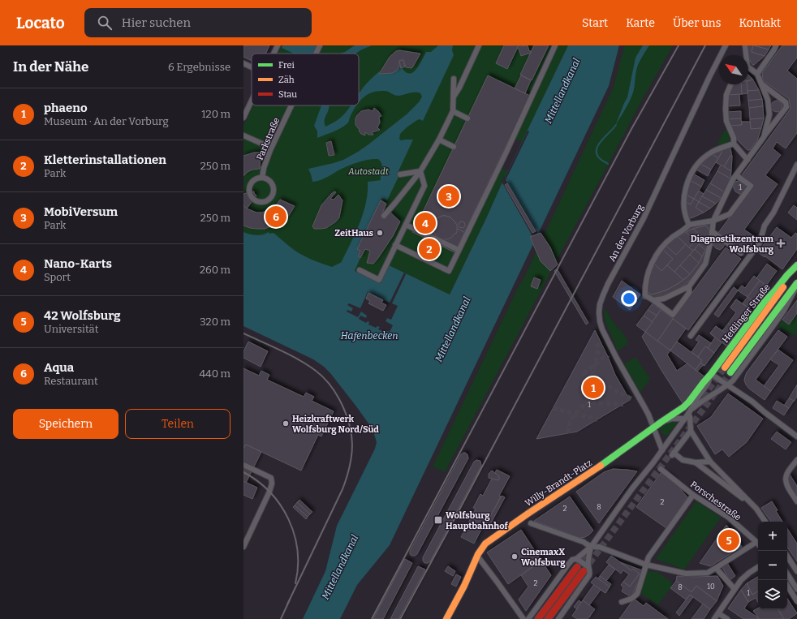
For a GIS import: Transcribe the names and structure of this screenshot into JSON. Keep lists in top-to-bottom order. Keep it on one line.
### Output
{"streets":{"street":["Parkstraße","An der Vorburg","Heßlinger Straße","Willy-Brandt-Platz","Porschestraße"]},"crossings":[["An der Vorburg","Heßlinger Straße"],["An der Vorburg","Willy-Brandt-Platz"],["Heßlinger Straße","Willy-Brandt-Platz"]],"water":["Mittellandkanal","Hafenbecken"],"parks":["Autostadt"],"places":{"other":["ZeitHaus","Heizkraftwerk Wolfsburg Nord/Süd","CinemaxX Wolfsburg"],"health":["Diagnostikzentrum Wolfsburg"],"transit":["Wolfsburg Hauptbahnhof"]},"house_numbers":["1","1","2","8","2","2","10","8","1"],"legend":["Frei","Zäh","Stau"],"north":"top left","page":{"header":"Locato","search":"Hier suchen","nav":["Start","Karte","Über uns","Kontakt"],"heading":["In der Nähe","6 Ergebnisse"],"list":[{"mark":"1","name":"phaeno","note":"Museum · An der Vorburg","value":"120 m"},{"mark":"2","name":"Kletterinstallationen","note":"Park","value":"250 m"},{"mark":"3","name":"MobiVersum","note":"Park","value":"250 m"},{"mark":"4","name":"Nano-Karts","note":"Sport","value":"260 m"},{"mark":"5","name":"42 Wolfsburg","note":"Universität","value":"320 m"},{"mark":"6","name":"Aqua","note":"Restaurant","value":"440 m"}],"pins":["3","6","4","2","1","5"],"buttons":["Speichern","Teilen"],"map_buttons":["+","−"]}}
